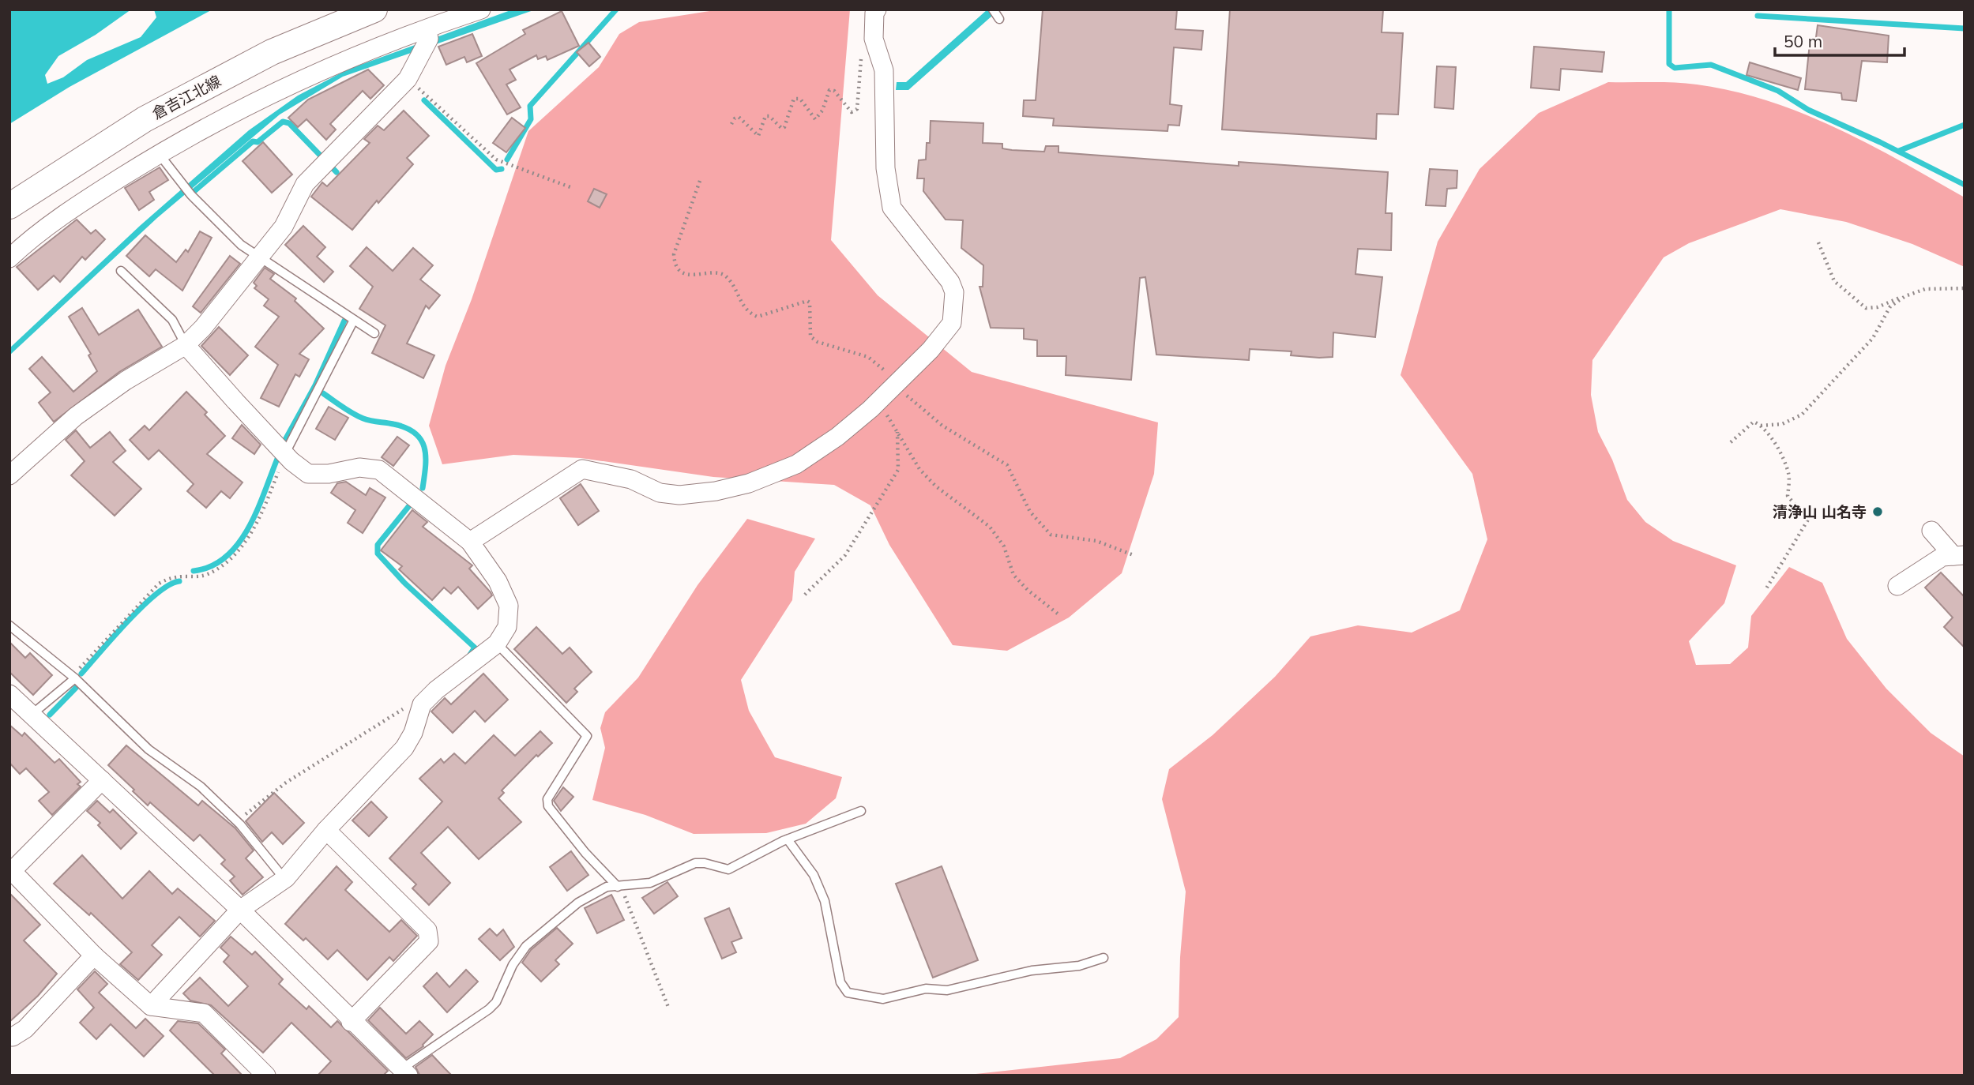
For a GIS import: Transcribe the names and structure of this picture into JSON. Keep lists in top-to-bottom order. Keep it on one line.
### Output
{"streets":{"main road":["倉吉江北線"]},"places":["清浄山 山名寺"],"scale_bar":"50 m"}
